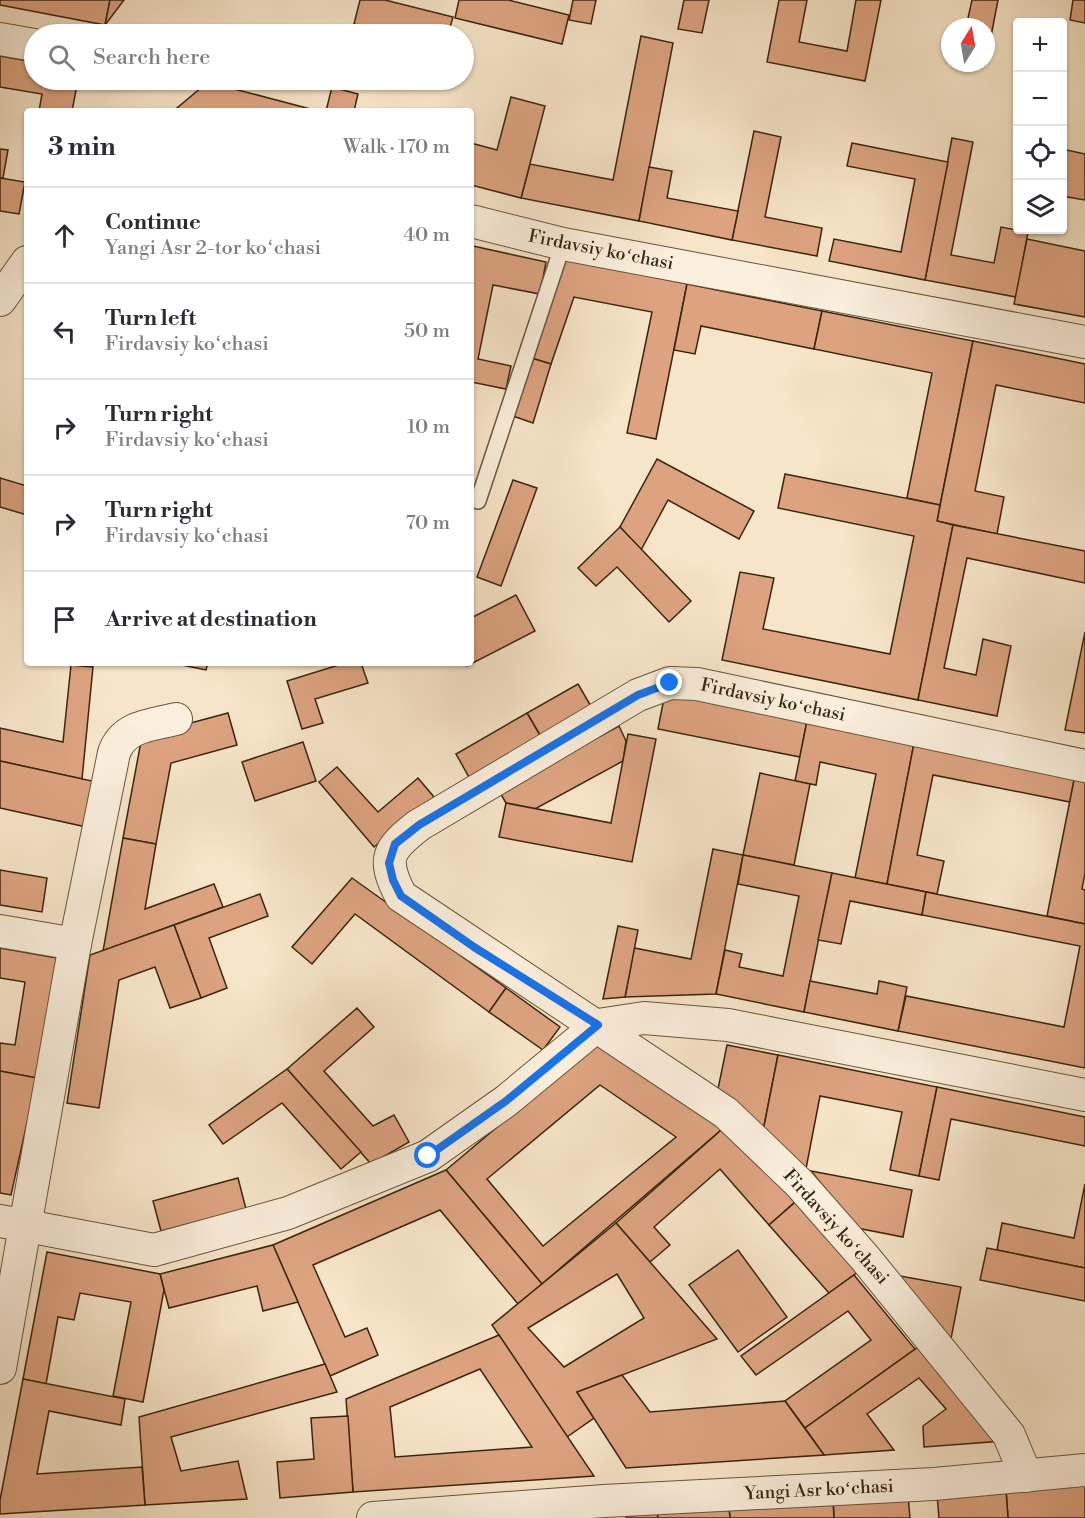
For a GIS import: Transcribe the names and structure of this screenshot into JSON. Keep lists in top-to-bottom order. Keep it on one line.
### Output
{"streets":{"street":["Firdavsiy koʻchasi","Yangi Asr koʻchasi"]},"crossings":[["Firdavsiy koʻchasi","Yangi Asr koʻchasi"]],"north":"top","page":{"map_buttons":["+","−"],"search":"Search here","heading":["3 min","Walk · 170 m"],"list":[["Continue","Yangi Asr 2-tor koʻchasi","40 m"],["Turn left","Firdavsiy koʻchasi","50 m"],["Turn right","Firdavsiy koʻchasi","10 m"],["Turn right","Firdavsiy koʻchasi","70 m"],"Arrive at destination"]}}
